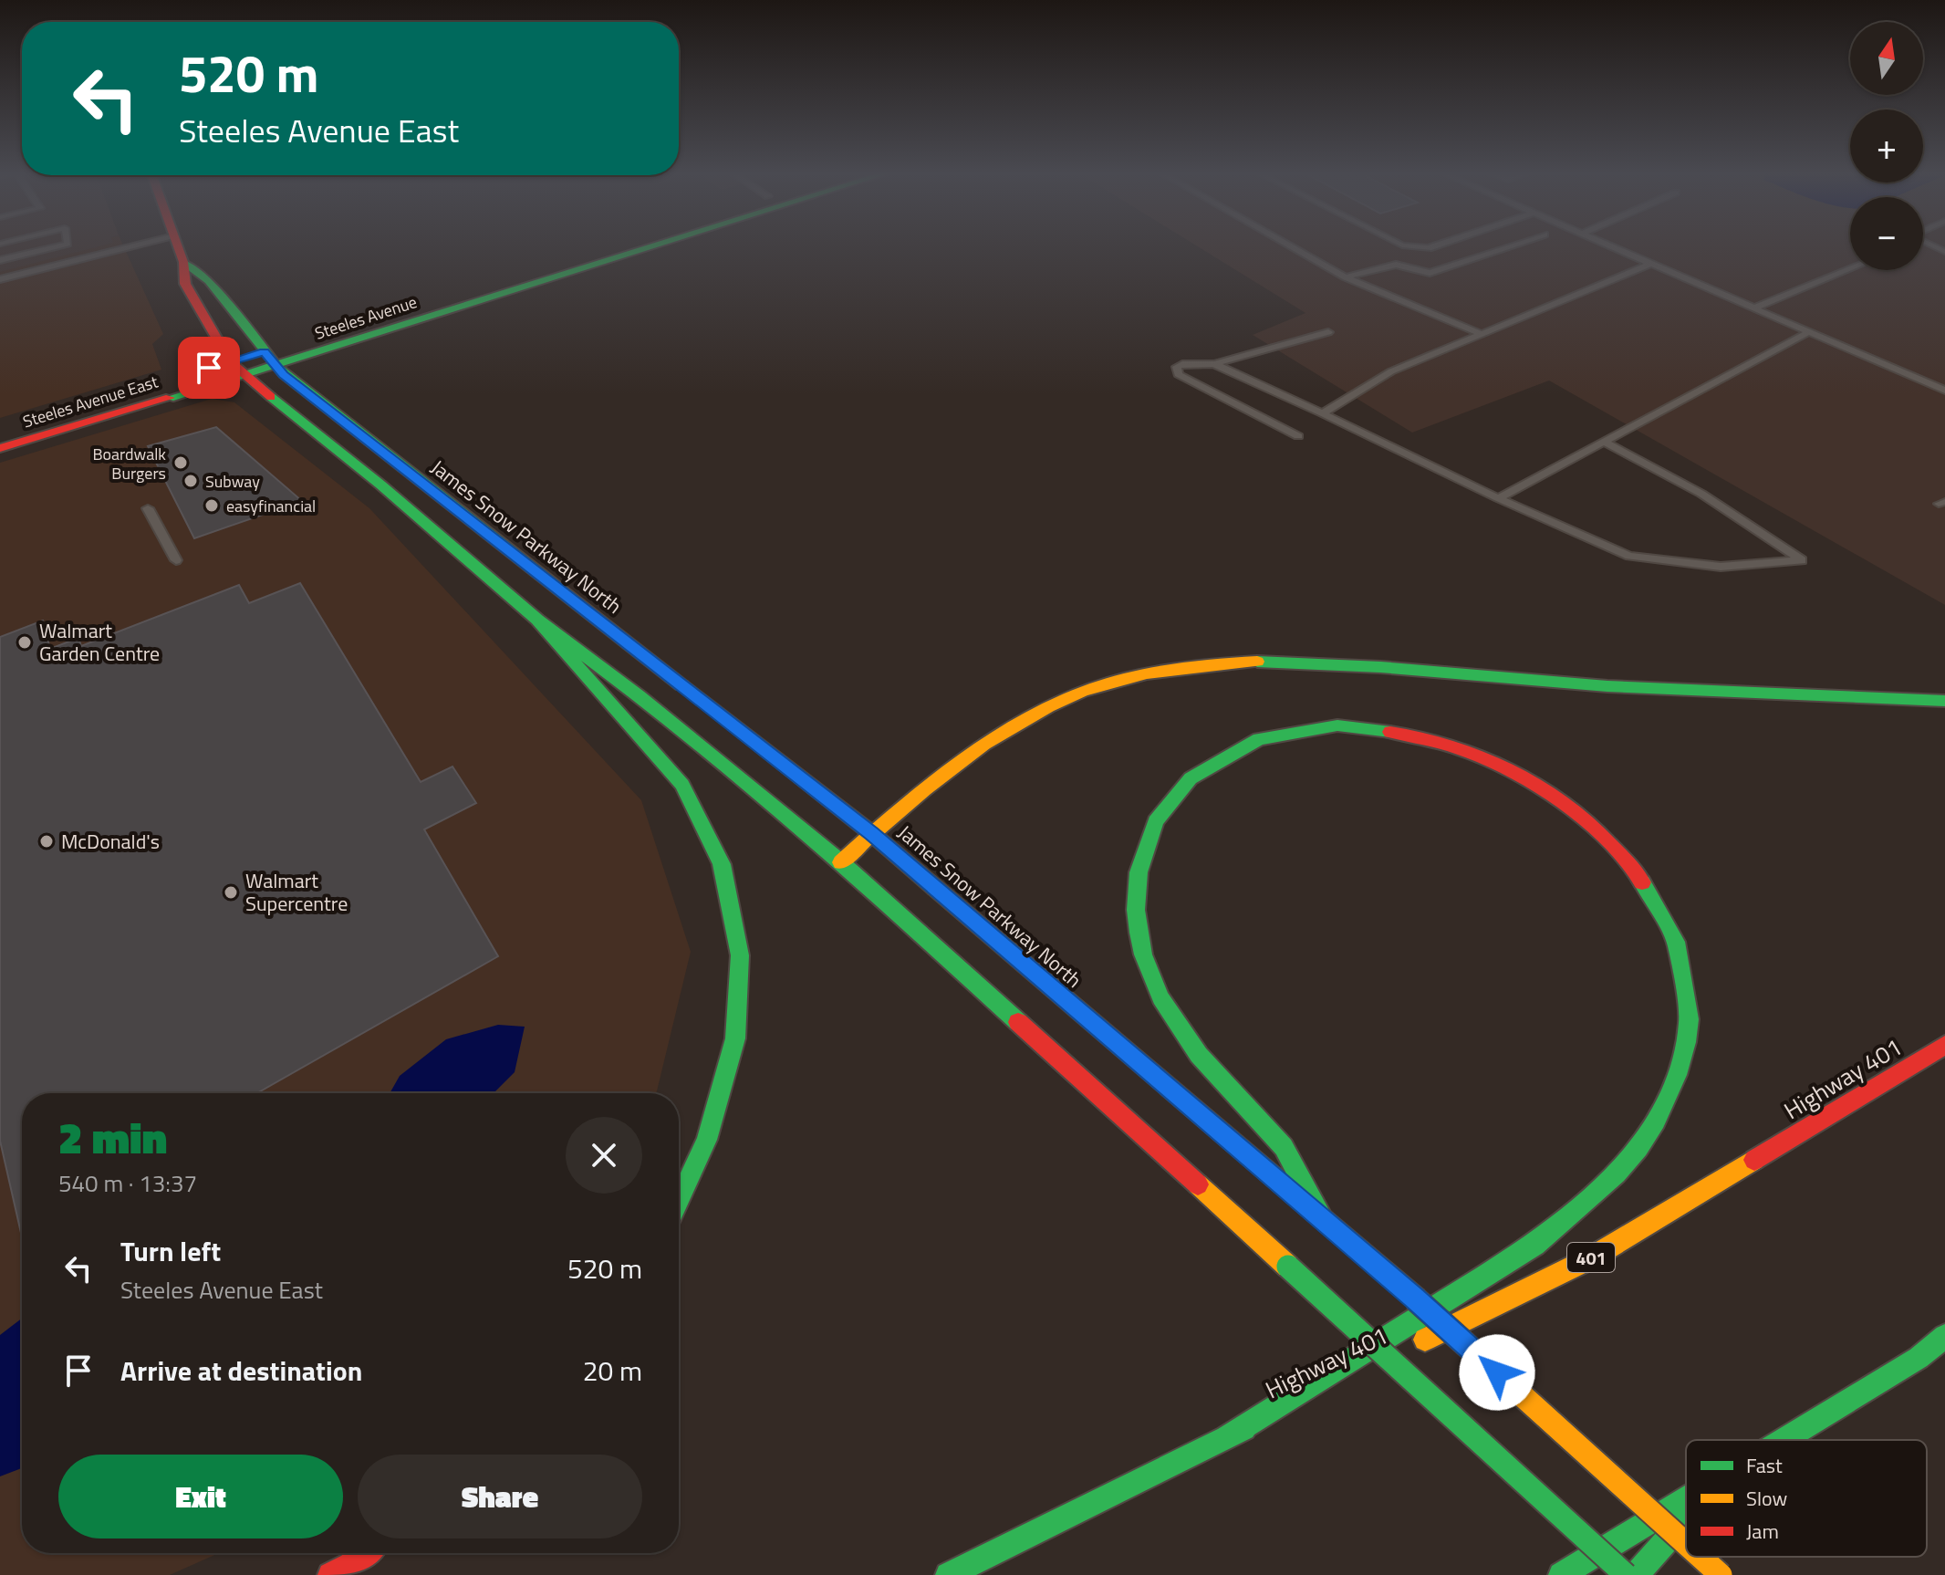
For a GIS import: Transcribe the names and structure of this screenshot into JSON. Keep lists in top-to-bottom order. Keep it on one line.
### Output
{"streets":{"main road":["Steeles Avenue","Steeles Avenue East","James Snow Parkway North","Highway 401","401"]},"crossings":[["Steeles Avenue","Steeles Avenue East"],["Steeles Avenue","James Snow Parkway North"],["Steeles Avenue East","James Snow Parkway North"]],"places":["Boardwalk Burgers","Subway","easyfinancial","Walmart Garden Centre","McDonald's","Walmart Supercentre"],"legend":["Fast","Slow","Jam"],"north":"top","page":{"map_buttons":["+","−"],"turn":["520 m","Steeles Avenue East"],"heading":["2 min","540 m · 13:37"],"list":[{"name":"Turn left","note":"Steeles Avenue East","value":"520 m"},{"name":"Arrive at destination","value":"20 m"}],"buttons":["Exit","Share"]}}
